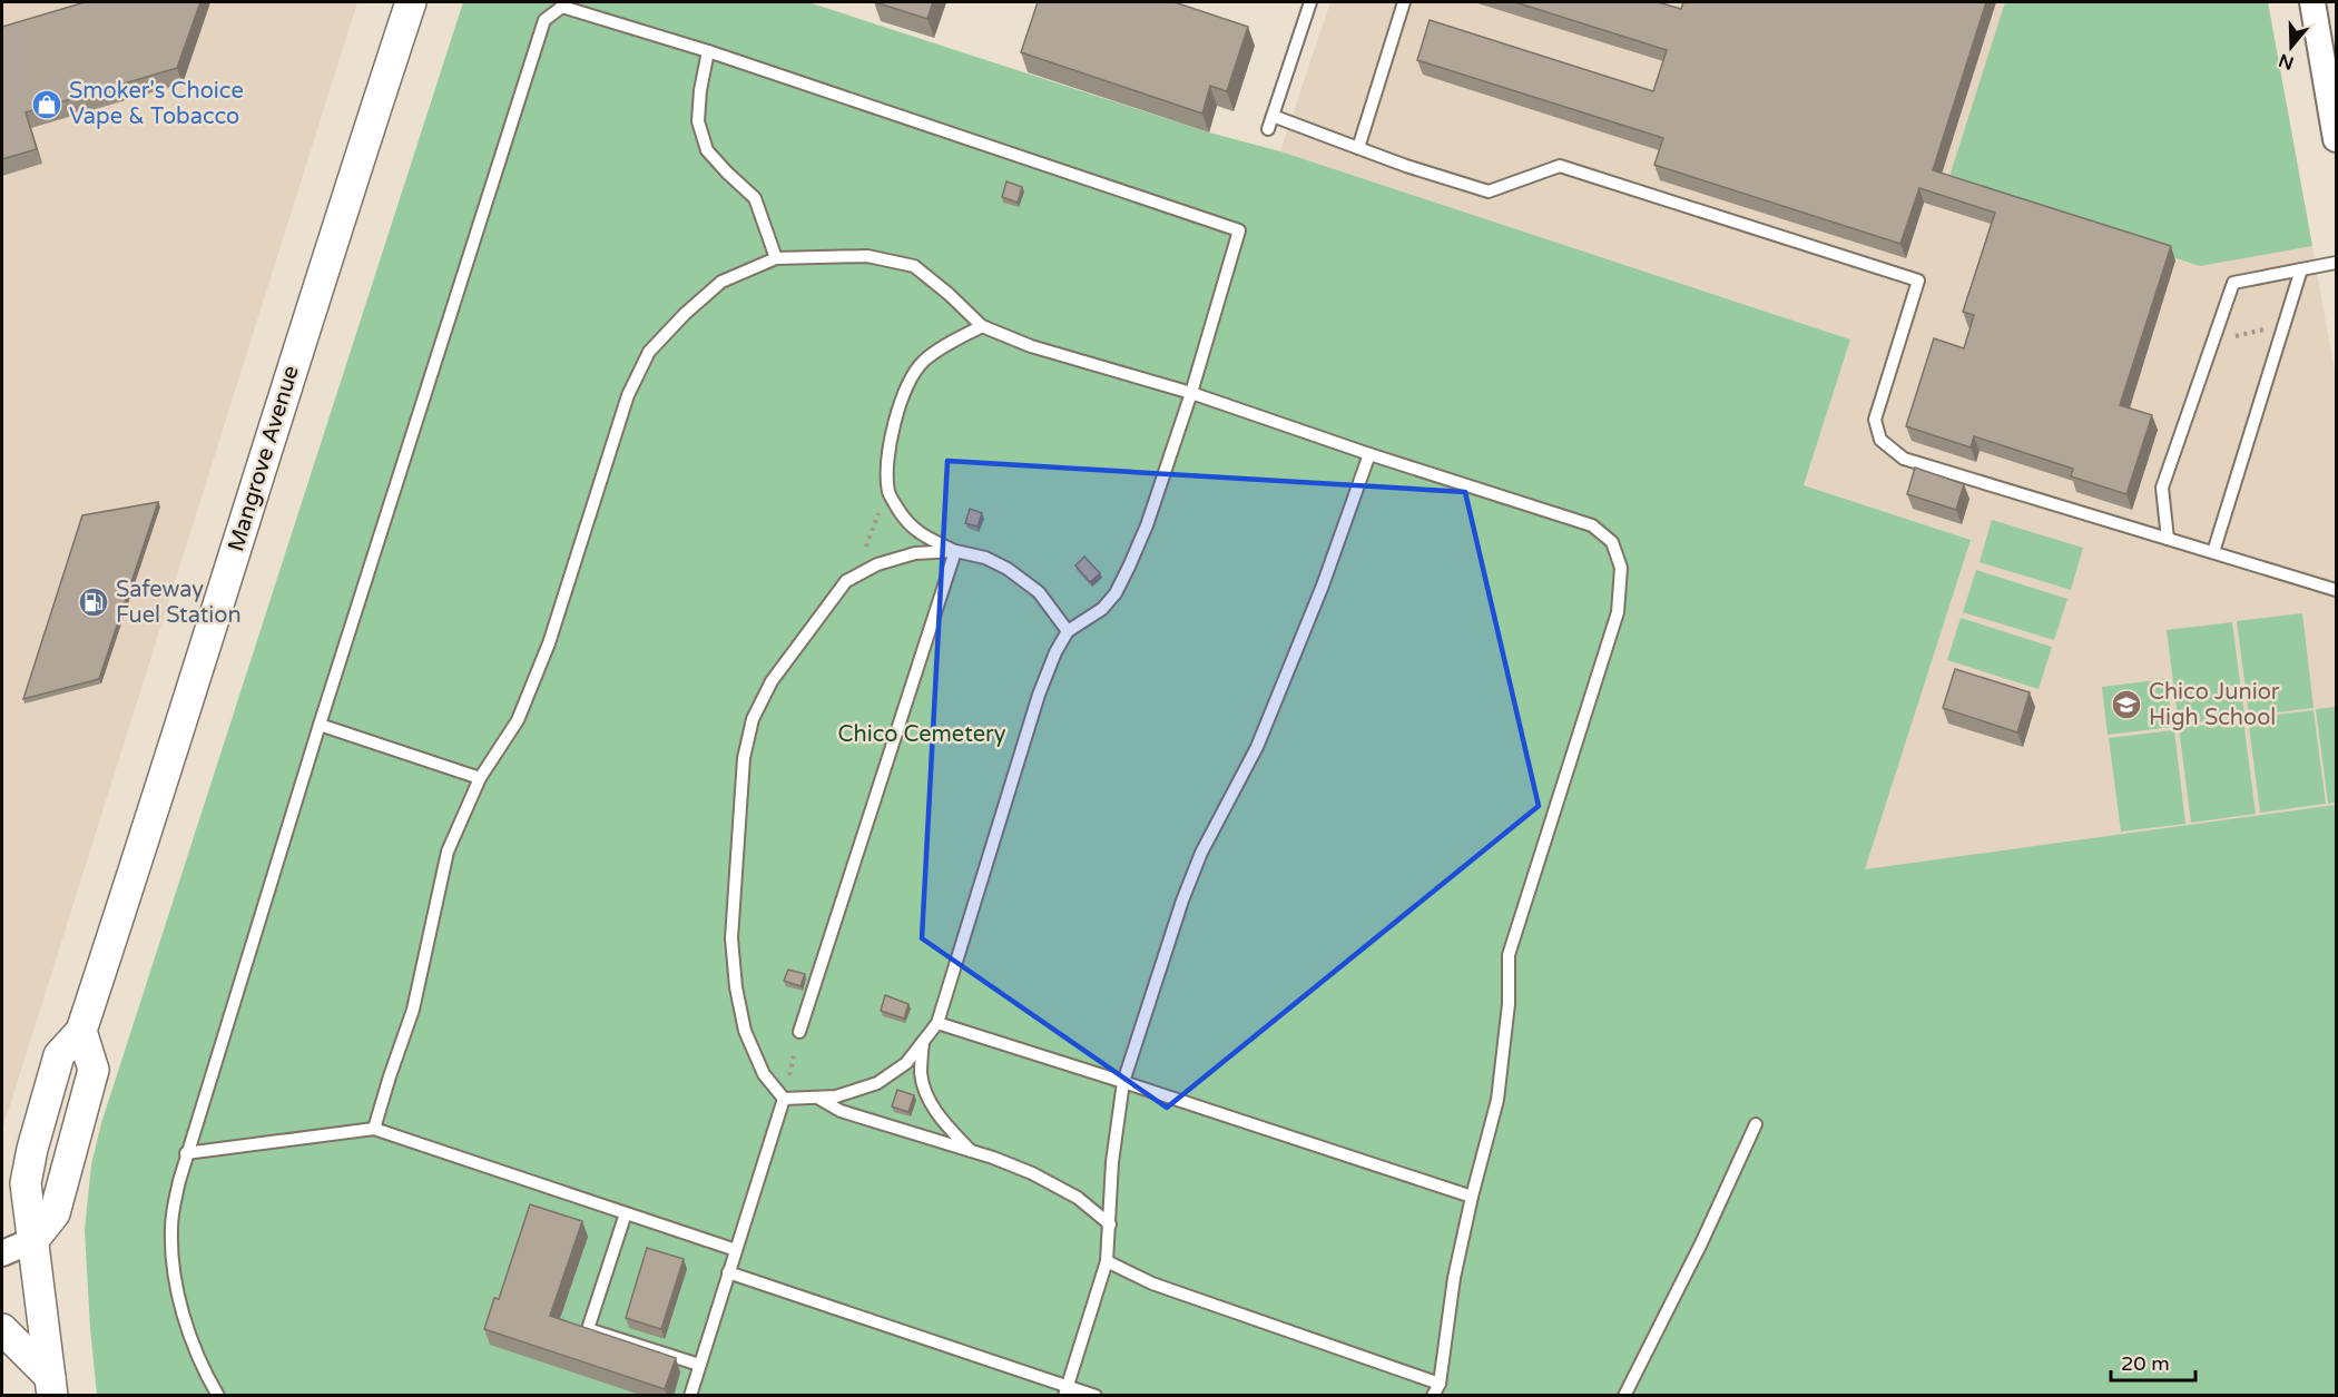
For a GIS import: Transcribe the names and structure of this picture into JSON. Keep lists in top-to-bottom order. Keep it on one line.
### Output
{"streets":{"street":["Mangrove Avenue"]},"parks":["Chico Cemetery"],"places":{"shop":["Smoker's Choice Vape & Tobacco"],"fuel station":["Safeway Fuel Station"],"school or university":["Chico Junior High School"]},"scale_bar":"20 m","north":"bottom"}
